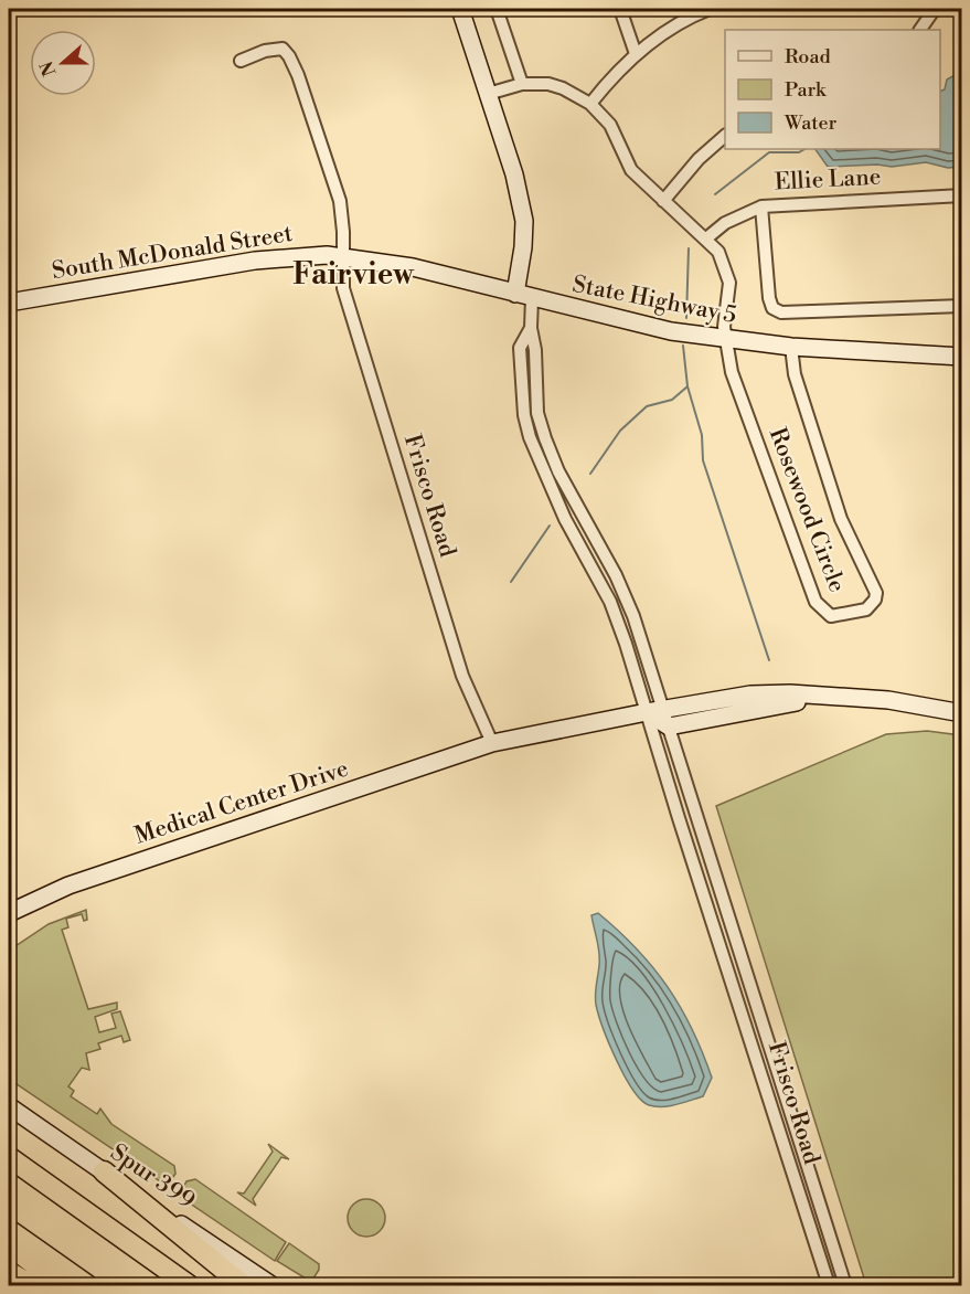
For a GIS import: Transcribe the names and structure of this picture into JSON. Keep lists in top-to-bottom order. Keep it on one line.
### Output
{"streets":{"main road":["South McDonald Street","State Highway 5","Medical Center Drive","Spur 399"],"street":["Ellie Lane","Frisco Road","Rosewood Circle"]},"crossings":[["South McDonald Street","State Highway 5"],["South McDonald Street","Frisco Road"],["State Highway 5","Frisco Road"],["State Highway 5","Rosewood Circle"],["Frisco Road","Medical Center Drive"]],"districts":["Fairview"],"legend":["Road","Park","Water"],"north":"left"}
